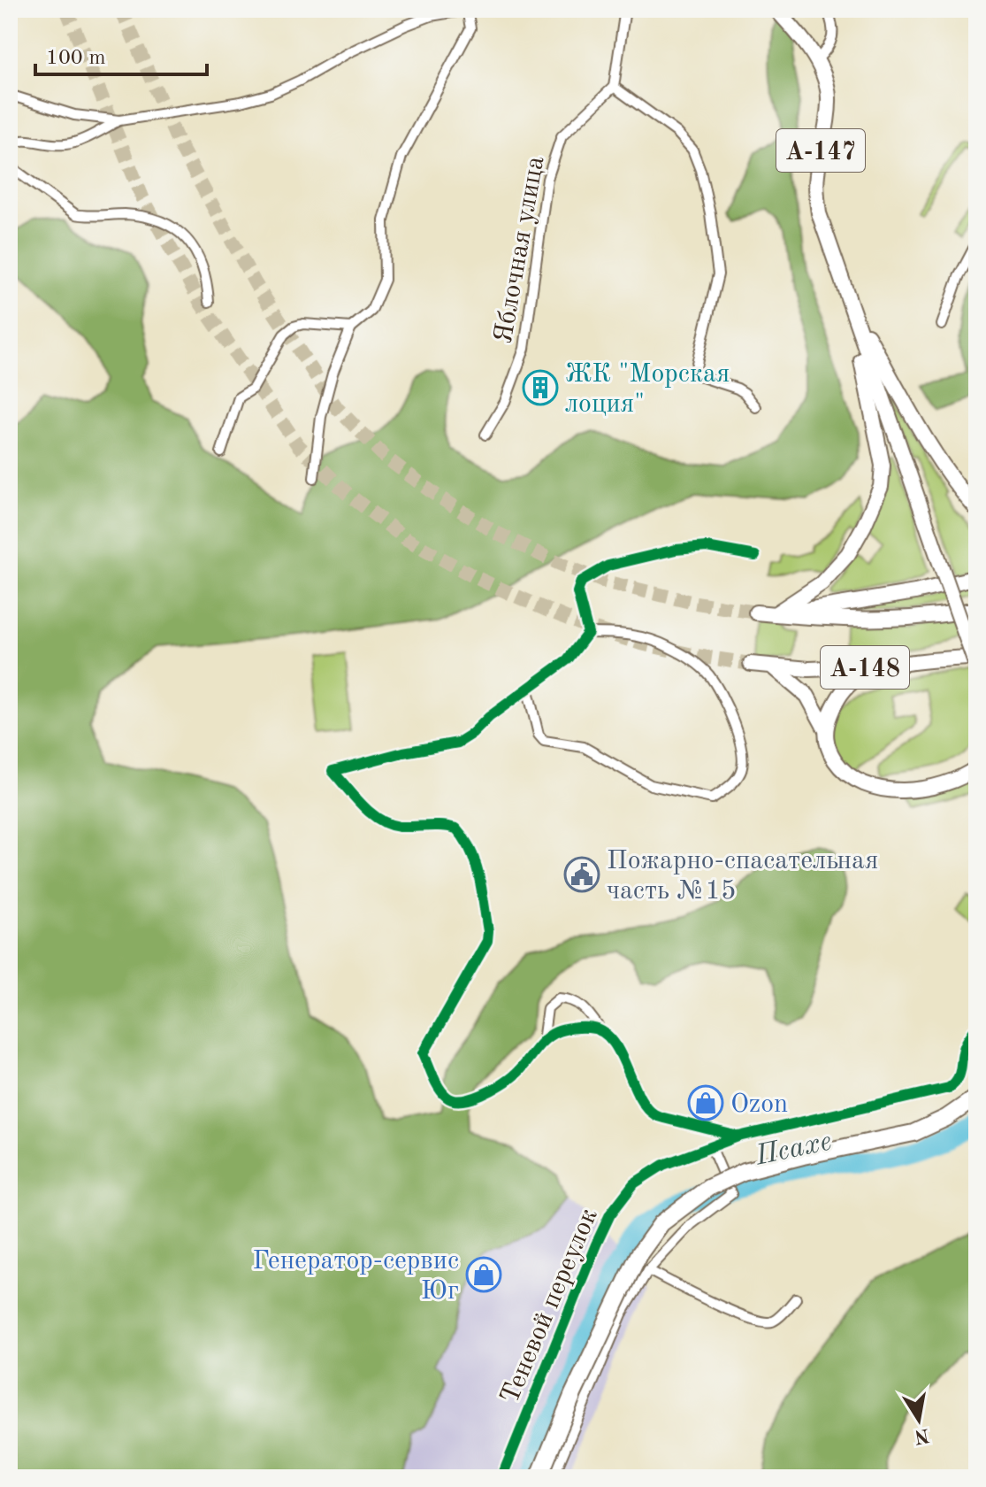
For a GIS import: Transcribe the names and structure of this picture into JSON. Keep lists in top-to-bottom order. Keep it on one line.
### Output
{"streets":{"main road":["А-147","А-148"],"street":["Яблочная улица","Теневой переулок"]},"water":["Псахе"],"places":{"building":["ЖК \"Морская лоция\""],"public building":["Пожарно-спасательная часть №15"],"shop":["Ozon","Генератор-сервис Юг"]},"scale_bar":"100 m","north":"bottom"}
